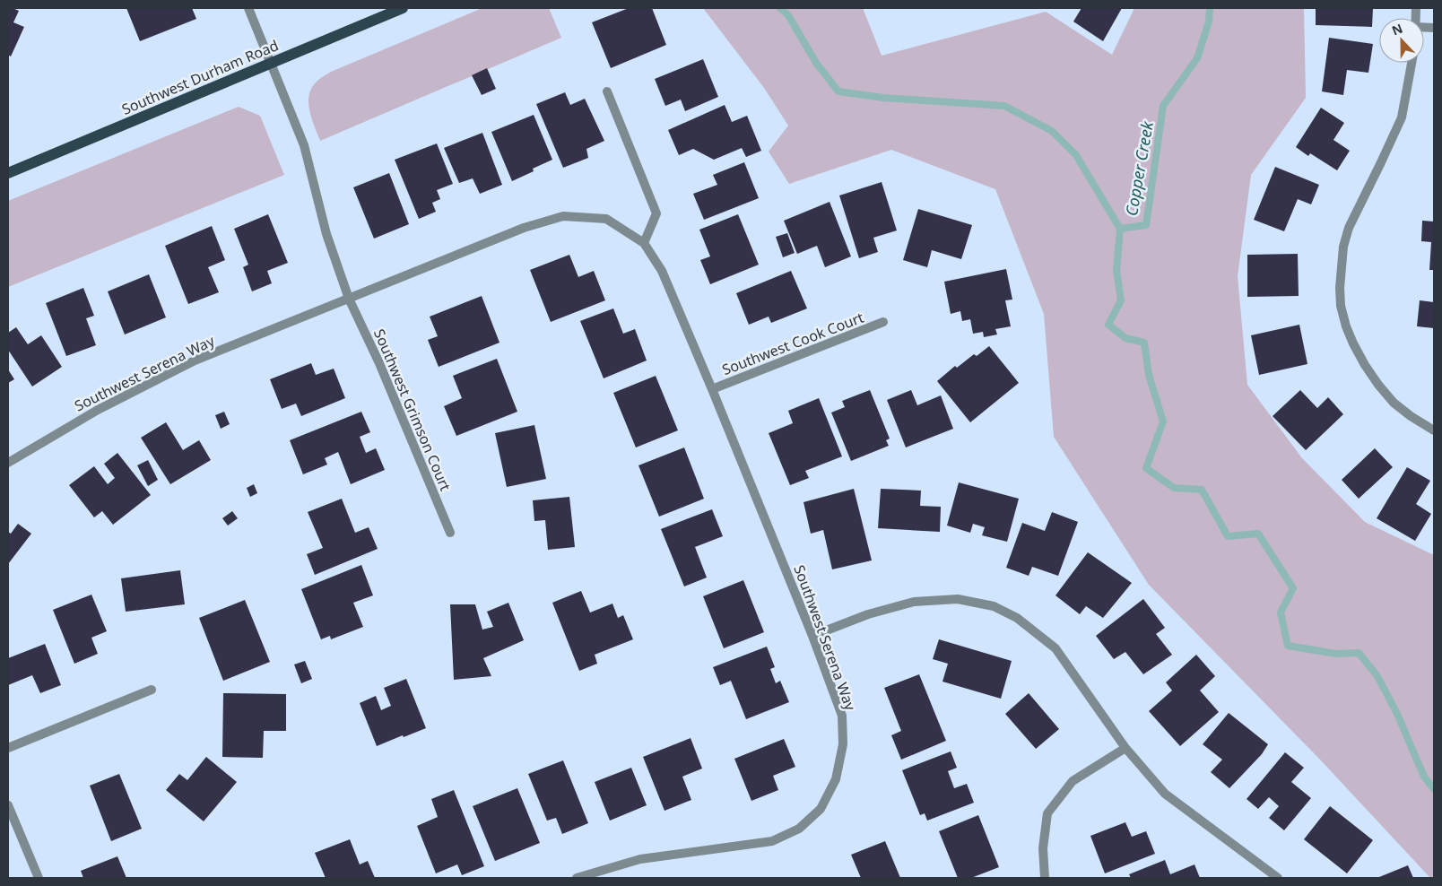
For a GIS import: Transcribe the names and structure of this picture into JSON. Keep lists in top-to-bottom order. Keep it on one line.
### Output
{"streets":{"main road":["Southwest Durham Road"],"street":["Southwest Cook Court","Southwest Serena Way","Southwest Grimson Court"]},"crossings":[["Southwest Cook Court","Southwest Serena Way"],["Southwest Serena Way","Southwest Grimson Court"]],"water":["Copper Creek"],"north":"top"}
